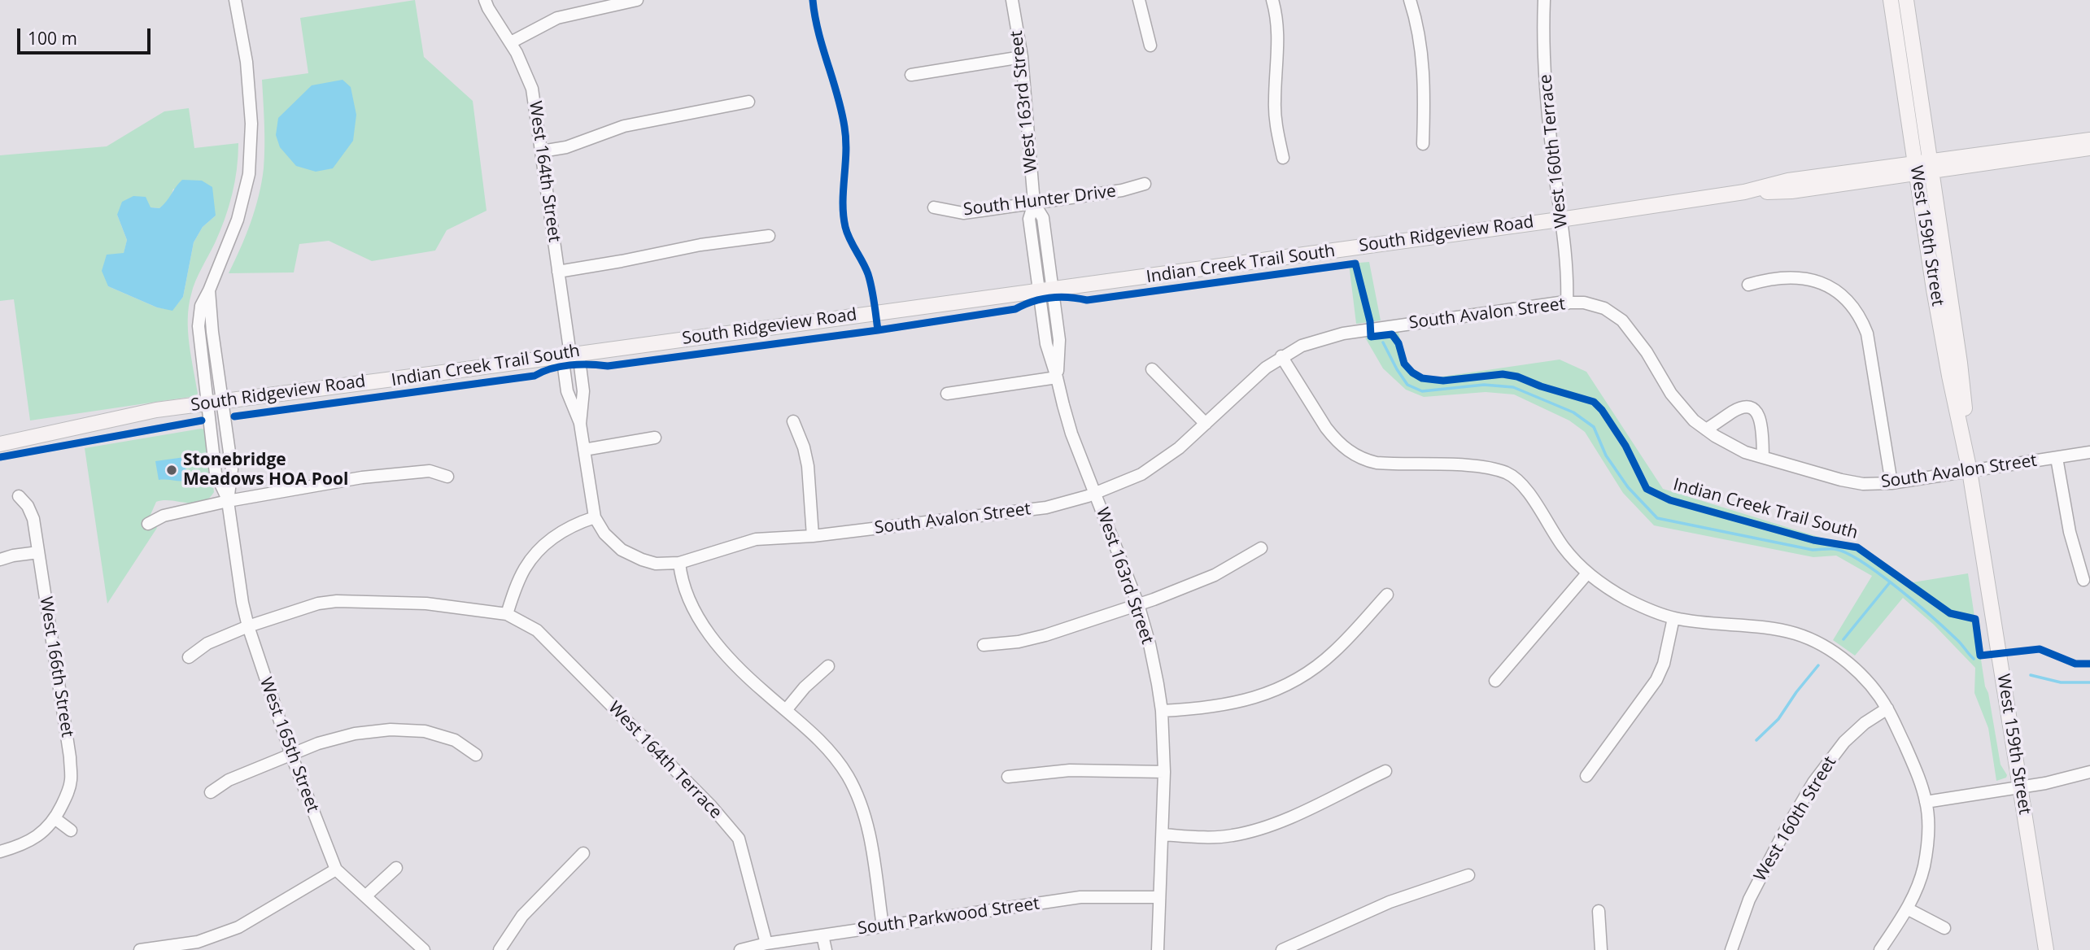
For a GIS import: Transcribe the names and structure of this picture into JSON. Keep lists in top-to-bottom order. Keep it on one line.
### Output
{"streets":{"main road":["South Ridgeview Road","West 159th Street"],"street":["West 163rd Street","West 160th Terrace","West 164th Street","South Hunter Drive","South Avalon Street","West 166th Street","West 165th Street","West 164th Terrace","West 160th Street","South Parkwood Street"],"cycle path":["Indian Creek Trail South"]},"crossings":[["West 163rd Street","South Hunter Drive"],["West 163rd Street","South Ridgeview Road"],["West 163rd Street","South Avalon Street"],["West 163rd Street","South Parkwood Street"],["West 160th Terrace","South Ridgeview Road"],["West 160th Terrace","South Avalon Street"],["West 164th Street","South Ridgeview Road"],["West 164th Street","South Avalon Street"],["South Ridgeview Road","West 159th Street"],["South Ridgeview Road","West 165th Street"],["West 159th Street","South Avalon Street"],["West 164th Terrace","South Parkwood Street"]],"places":["Stonebridge Meadows HOA Pool"],"scale_bar":"100 m"}
